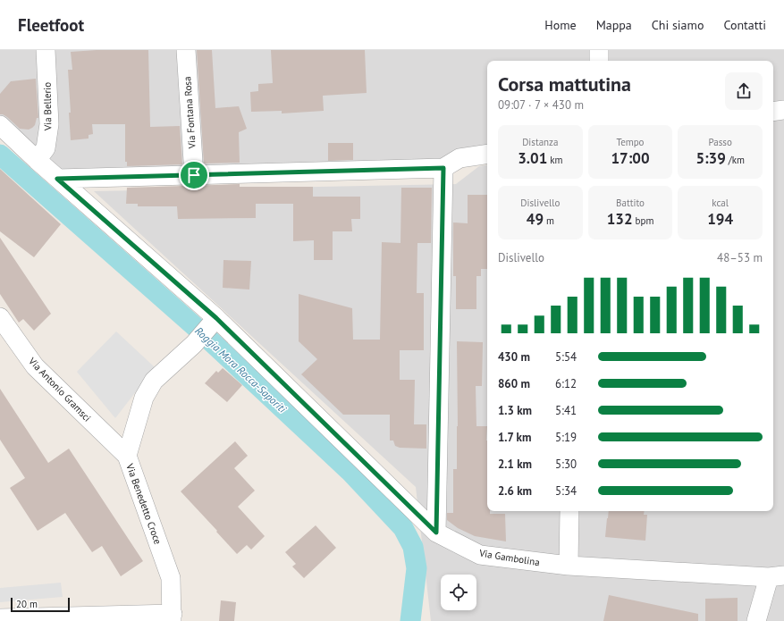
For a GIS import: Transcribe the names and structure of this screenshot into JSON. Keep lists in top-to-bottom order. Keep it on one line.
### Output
{"streets":{"street":["Via Bellerio","Via Fontana Rosa","Via Antonio Gramsci","Via Benedetto Croce","Via Gambolina"]},"crossings":[["Via Bellerio","Via Gambolina"],["Via Antonio Gramsci","Via Benedetto Croce"],["Via Benedetto Croce","Via Gambolina"]],"water":["Roggia Mora Rocca-Saporiti"],"scale_bar":"20 m","page":{"header":"Fleetfoot","nav":["Home","Mappa","Chi siamo","Contatti"],"heading":["Corsa mattutina","09:07 · 7 × 430 m"],"stats":[["Distanza","3.01 km"],["Tempo","17:00"],["Passo","5:39 /km"],["Dislivello","49 m"],["Battito","132 bpm"],["kcal","194"]],"chart":["Dislivello","48–53 m"],"list":[{"name":"430 m","note":"5:54"},{"name":"860 m","note":"6:12"},{"name":"1.3 km","note":"5:41"},{"name":"1.7 km","note":"5:19"},{"name":"2.1 km","note":"5:30"},{"name":"2.6 km","note":"5:34"}],"scale":"20 m"}}
